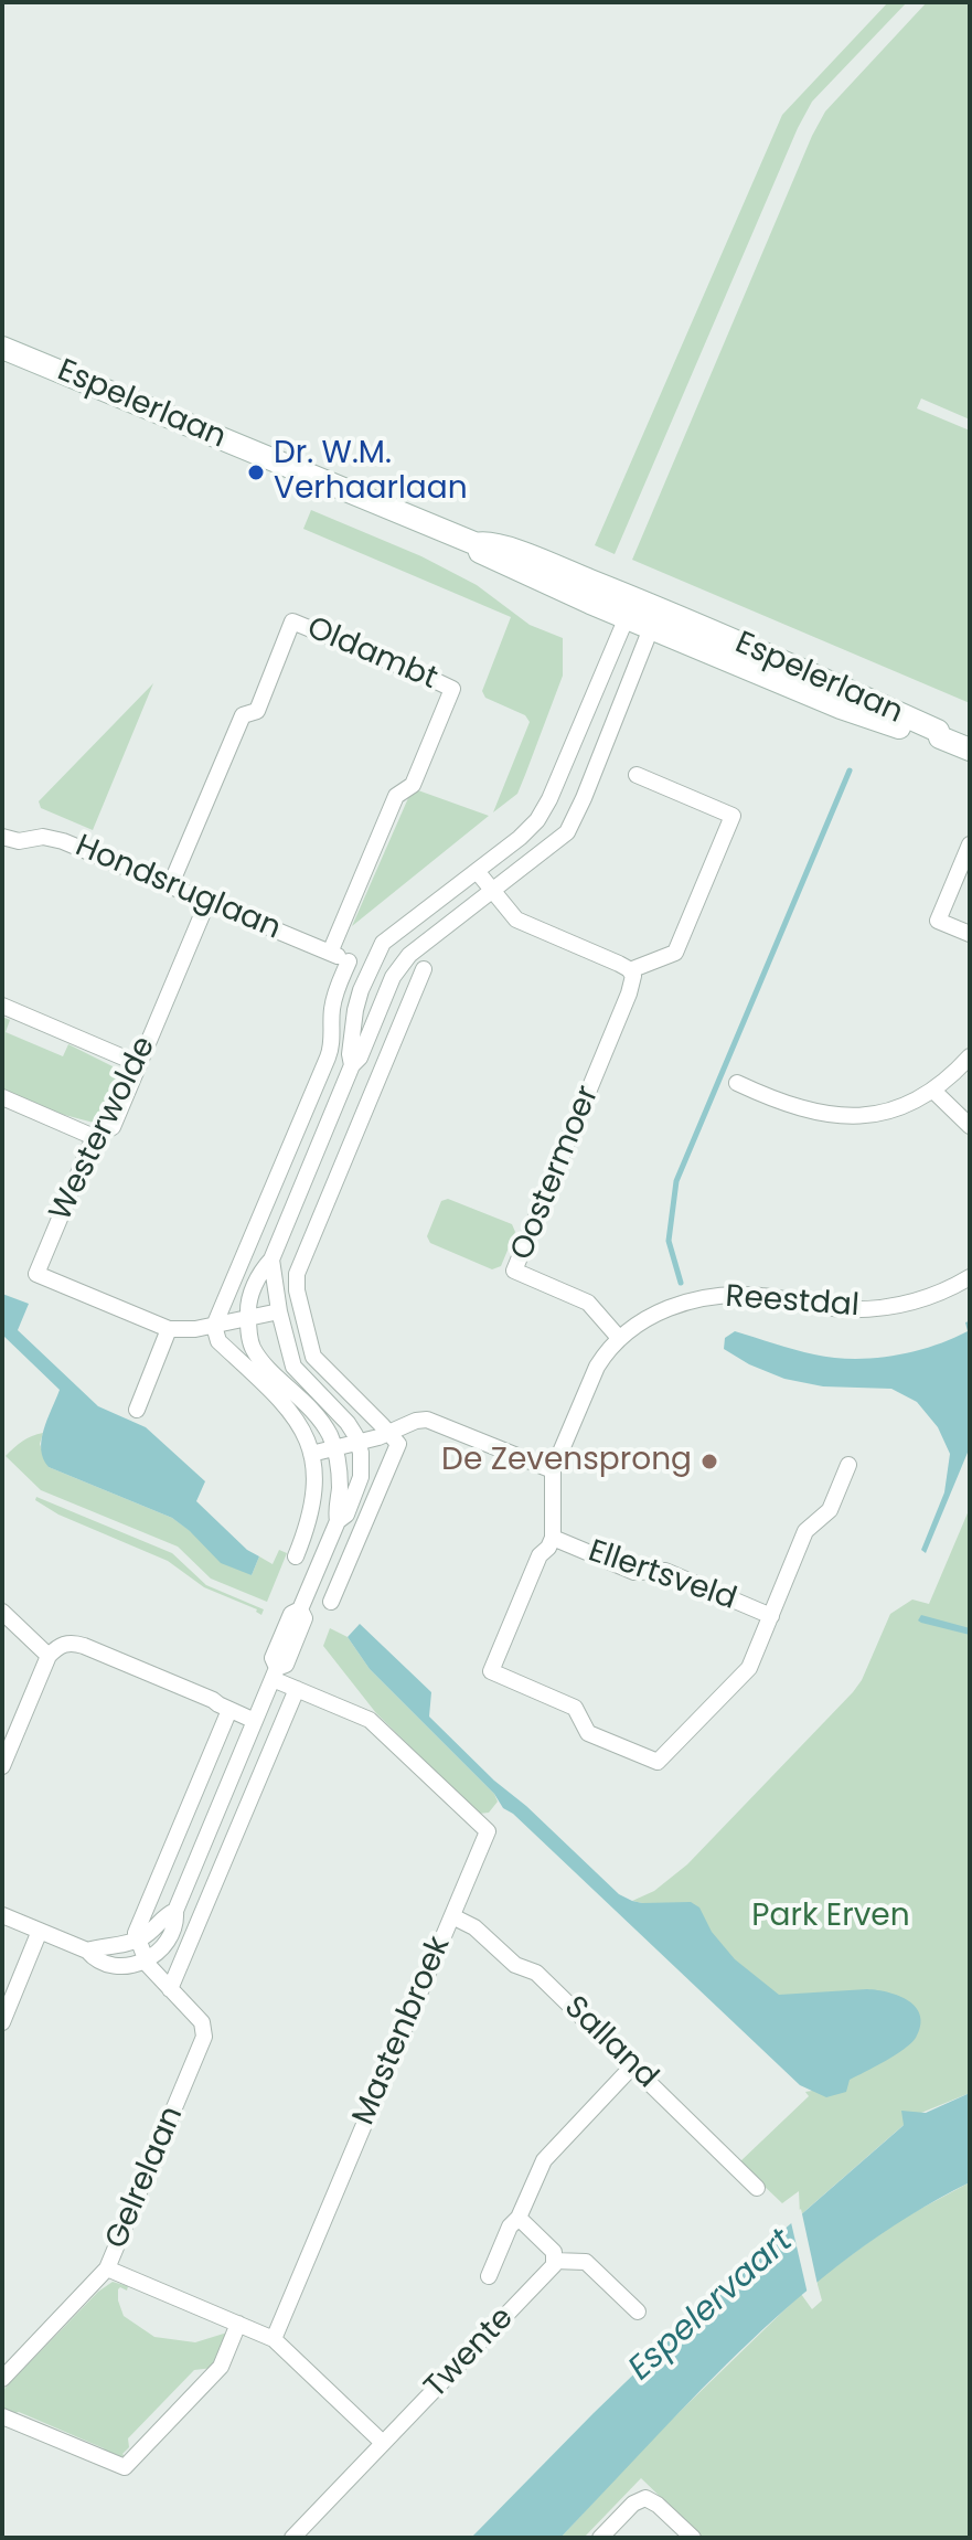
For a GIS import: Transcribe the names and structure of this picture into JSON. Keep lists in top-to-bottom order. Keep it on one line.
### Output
{"streets":{"main road":["Espelerlaan"],"street":["Oldambt","Hondsruglaan","Westerwolde","Oostermoer","Reestdal","Ellertsveld","Mastenbroek","Salland","Gelrelaan","Twente"]},"crossings":[["Oldambt","Hondsruglaan"],["Hondsruglaan","Westerwolde"],["Oostermoer","Reestdal"],["Mastenbroek","Salland"],["Salland","Twente"]],"water":["Espelervaart"],"parks":["Park Erven"],"places":["Dr. W.M. Verhaarlaan","De Zevensprong"]}
